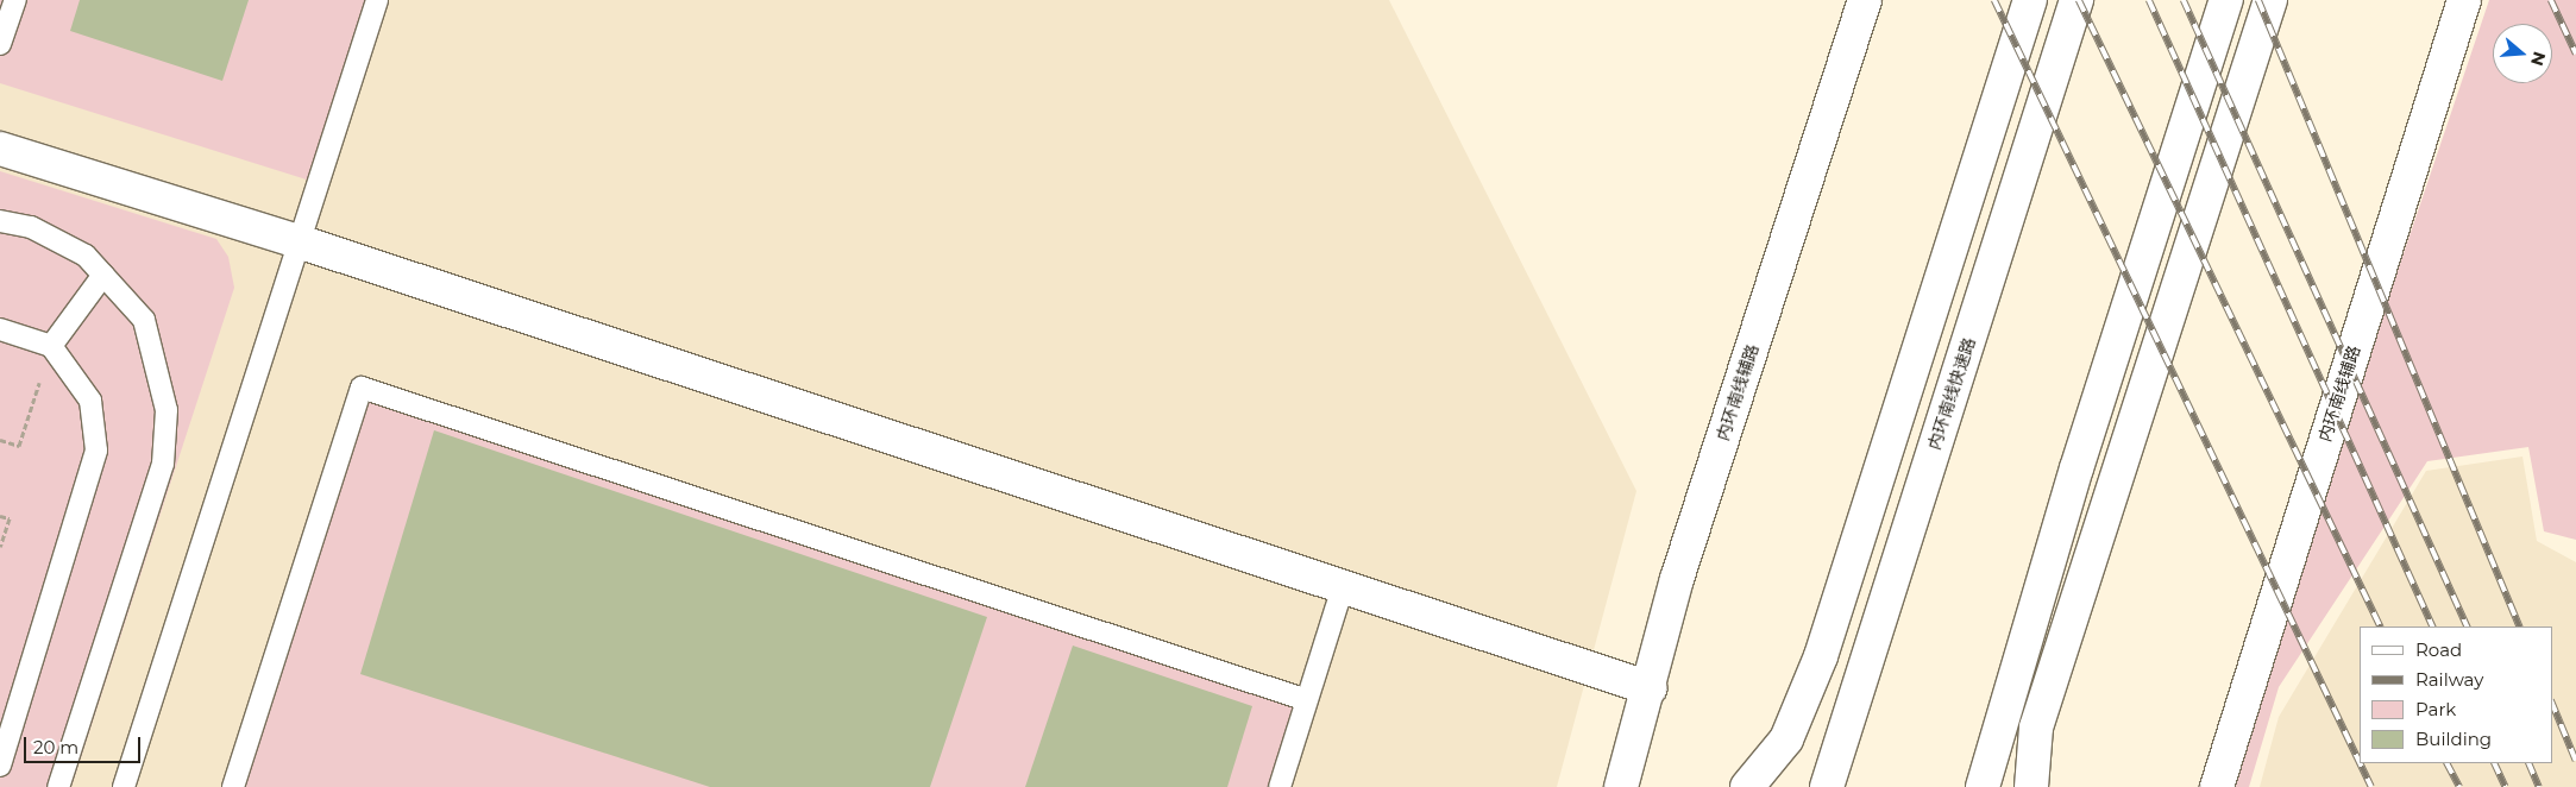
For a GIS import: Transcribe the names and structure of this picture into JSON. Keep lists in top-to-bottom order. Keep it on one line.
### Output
{"streets":{"main road":["内环南线辅路","内环南线快速路"]},"legend":["Road","Railway","Park","Building"],"scale_bar":"20 m","north":"right"}
